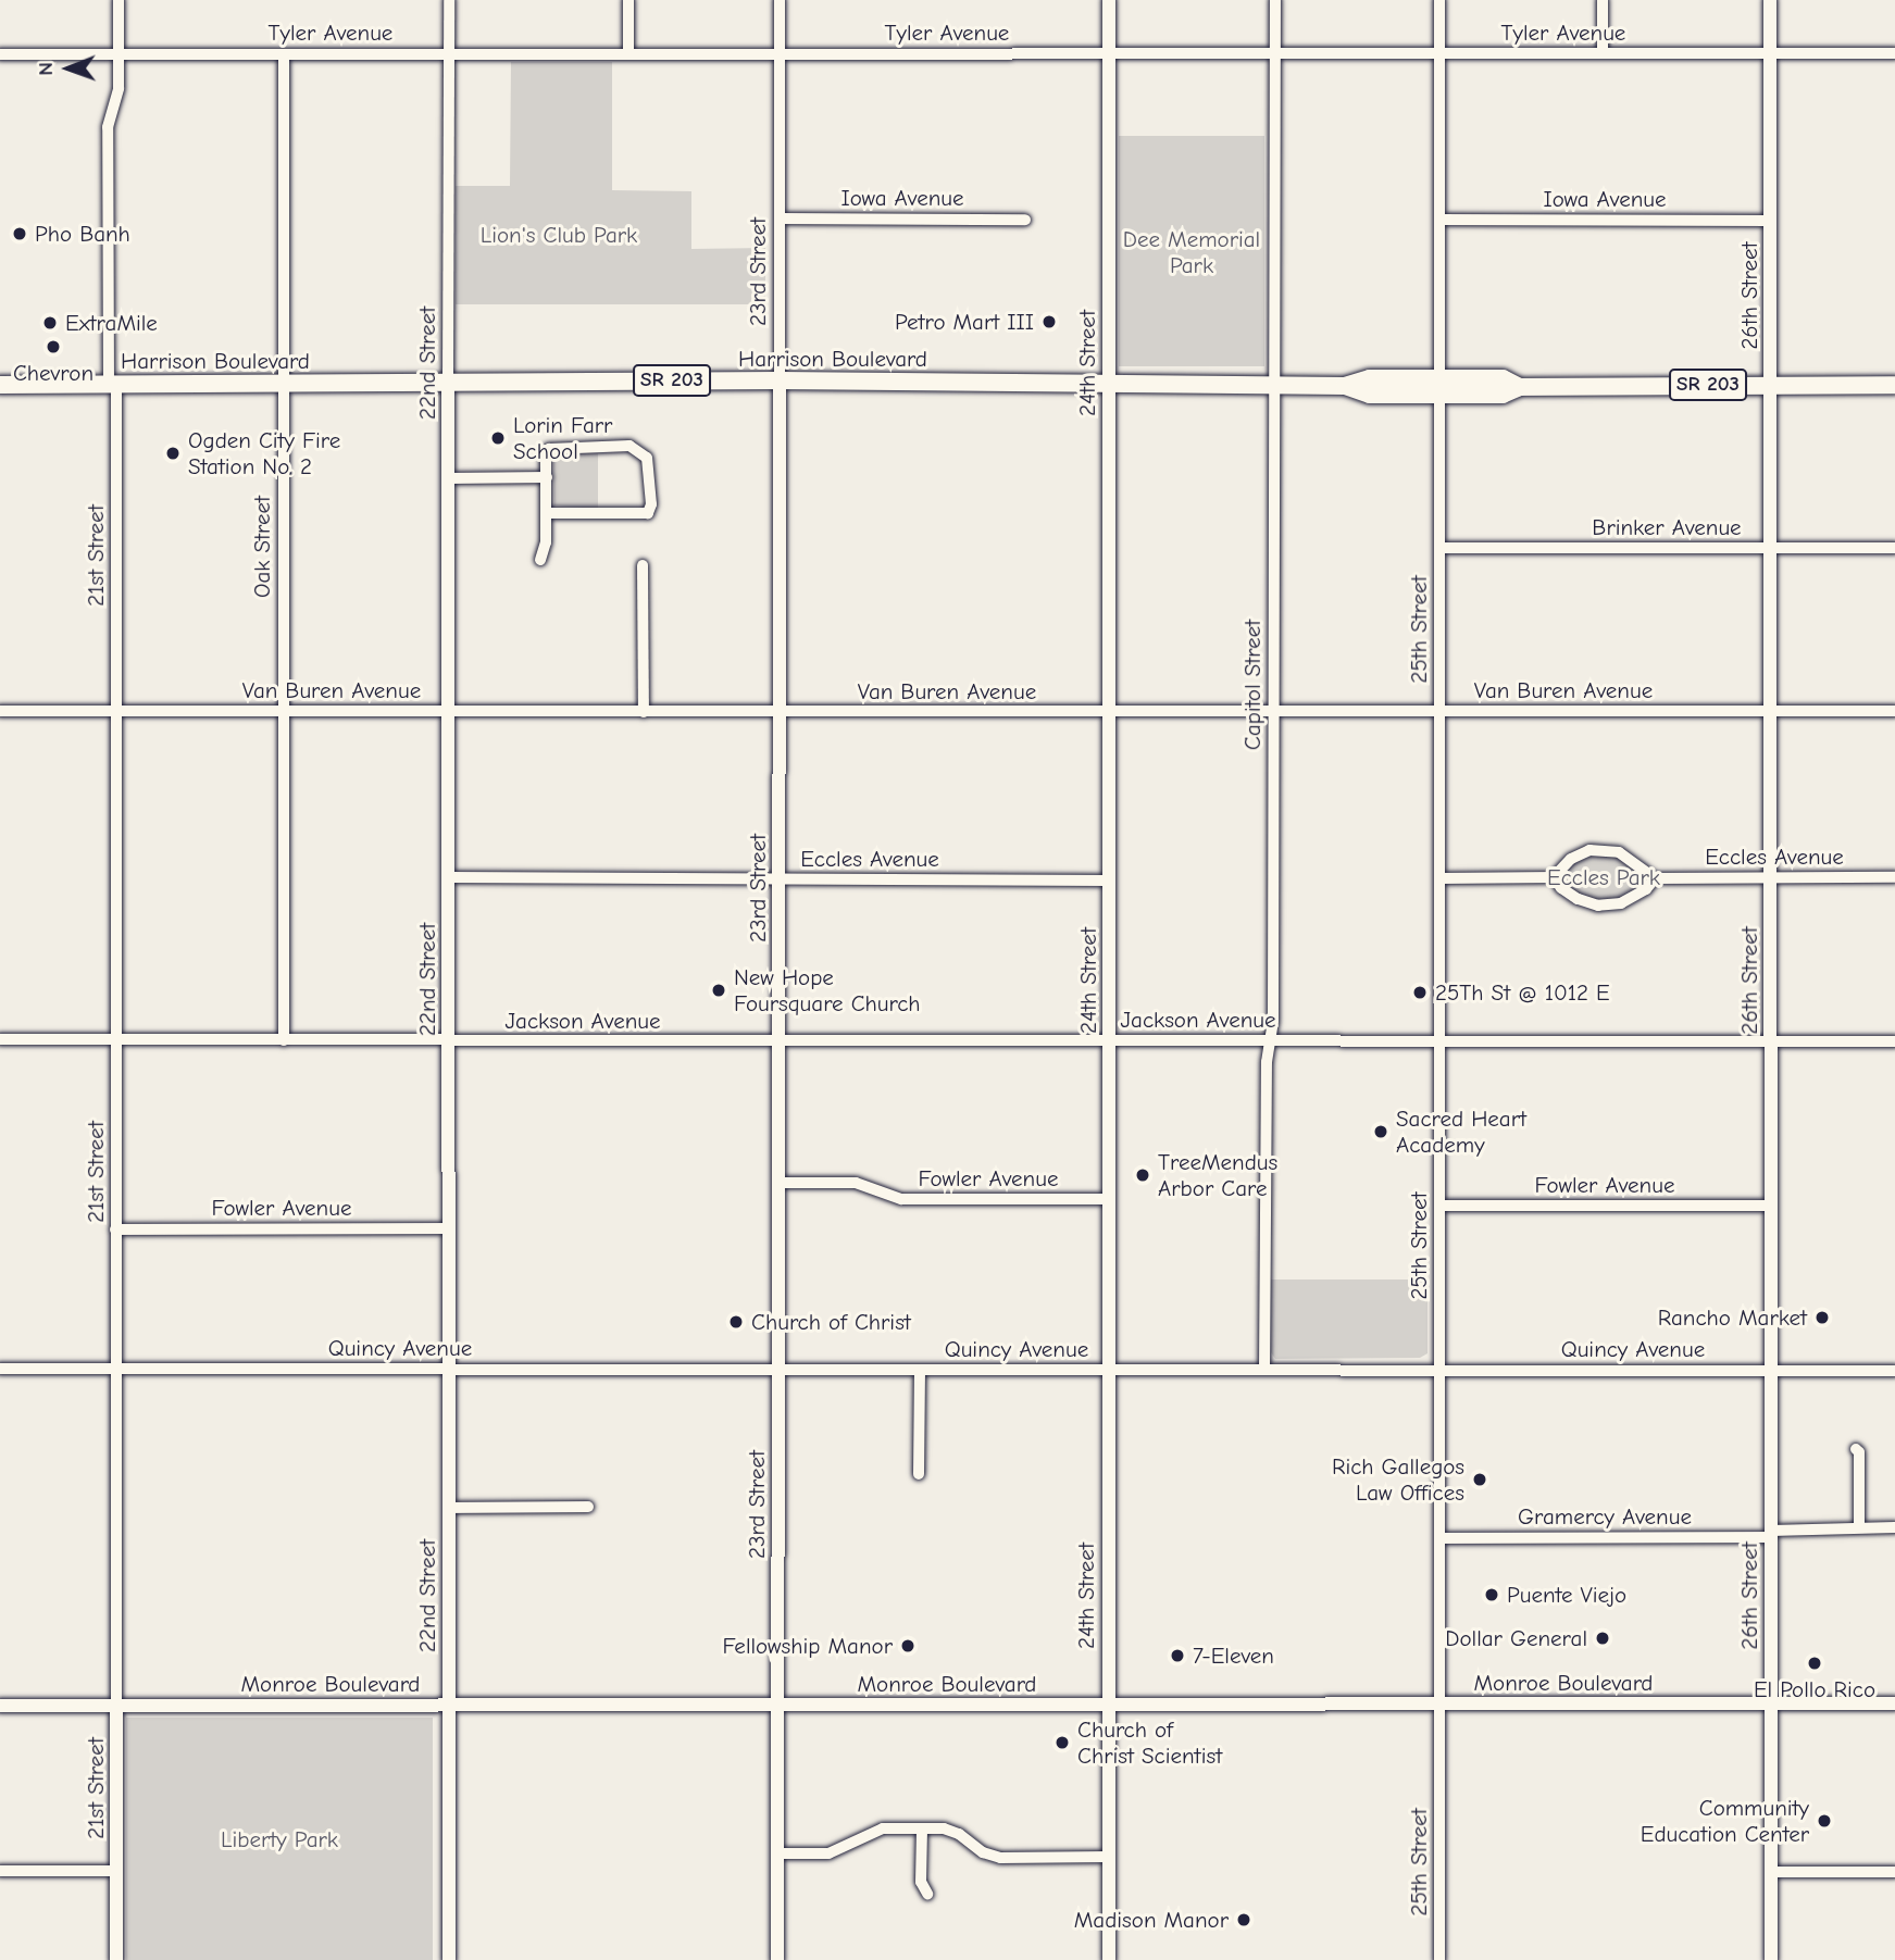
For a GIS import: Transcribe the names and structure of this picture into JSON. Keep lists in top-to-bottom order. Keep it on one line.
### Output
{"streets":{"main road":["Harrison Boulevard","SR 203"],"street":["Tyler Avenue","Iowa Avenue","23rd Street","26th Street","22nd Street","24th Street","Brinker Avenue","Oak Street","21st Street","25th Street","Capitol Street","Van Buren Avenue","Eccles Avenue","Jackson Avenue","Fowler Avenue","Quincy Avenue","Gramercy Avenue","Monroe Boulevard"]},"crossings":[["Tyler Avenue","23rd Street"],["Tyler Avenue","26th Street"],["Tyler Avenue","22nd Street"],["Tyler Avenue","24th Street"],["Tyler Avenue","Oak Street"],["Tyler Avenue","21st Street"],["Tyler Avenue","25th Street"],["Tyler Avenue","Capitol Street"],["Iowa Avenue","23rd Street"],["Iowa Avenue","26th Street"],["Iowa Avenue","25th Street"],["23rd Street","Harrison Boulevard"],["23rd Street","Van Buren Avenue"],["23rd Street","Eccles Avenue"],["23rd Street","Jackson Avenue"],["23rd Street","Fowler Avenue"],["23rd Street","Quincy Avenue"],["23rd Street","Monroe Boulevard"],["26th Street","Harrison Boulevard"],["26th Street","Brinker Avenue"],["26th Street","Van Buren Avenue"],["26th Street","Eccles Avenue"],["26th Street","Jackson Avenue"],["26th Street","Fowler Avenue"],["26th Street","Quincy Avenue"],["26th Street","Gramercy Avenue"],["26th Street","Monroe Boulevard"],["Harrison Boulevard","22nd Street"],["Harrison Boulevard","24th Street"],["Harrison Boulevard","Oak Street"],["Harrison Boulevard","21st Street"],["Harrison Boulevard","25th Street"],["Harrison Boulevard","Capitol Street"],["22nd Street","Van Buren Avenue"],["22nd Street","Eccles Avenue"],["22nd Street","Jackson Avenue"],["22nd Street","Fowler Avenue"],["22nd Street","Quincy Avenue"],["22nd Street","Monroe Boulevard"],["24th Street","Van Buren Avenue"],["24th Street","Eccles Avenue"],["24th Street","Jackson Avenue"],["24th Street","Fowler Avenue"],["24th Street","Quincy Avenue"],["24th Street","Monroe Boulevard"],["Brinker Avenue","25th Street"],["Oak Street","Van Buren Avenue"],["Oak Street","Jackson Avenue"],["21st Street","Van Buren Avenue"],["21st Street","Jackson Avenue"],["21st Street","Fowler Avenue"],["21st Street","Quincy Avenue"],["21st Street","Monroe Boulevard"],["25th Street","Van Buren Avenue"],["25th Street","Jackson Avenue"],["25th Street","Fowler Avenue"],["25th Street","Quincy Avenue"],["25th Street","Gramercy Avenue"],["25th Street","Monroe Boulevard"],["Capitol Street","Van Buren Avenue"],["Capitol Street","Jackson Avenue"],["Capitol Street","Quincy Avenue"]],"parks":["Lion's Club Park","Dee Memorial Park","Eccles Park","Liberty Park"],"places":["Pho Banh","Petro Mart III","ExtraMile","Chevron","Lorin Farr School","Ogden City Fire Station No. 2","New Hope Foursquare Church","25Th St @ 1012 E","Sacred Heart Academy","TreeMendus Arbor Care","Rancho Market","Church of Christ","Rich Gallegos Law Offices","Puente Viejo","Dollar General","Fellowship Manor","7-Eleven","El Pollo Rico","Church of Christ Scientist","Community Education Center","Madison Manor"],"north":"left"}
